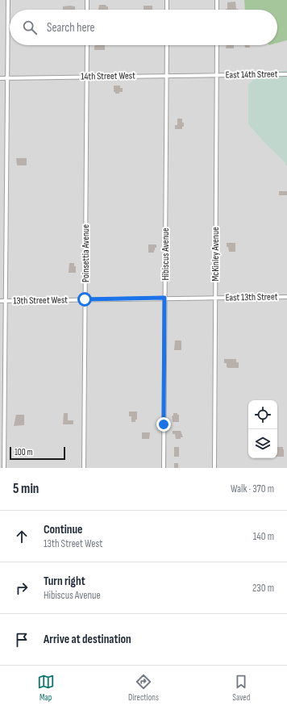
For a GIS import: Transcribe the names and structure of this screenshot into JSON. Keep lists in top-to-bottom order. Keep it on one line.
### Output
{"streets":{"street":["East 14th Street","14th Street West","Poinsettia Avenue","Hibiscus Avenue","McKinley Avenue","East 13th Street","13th Street West"]},"crossings":[["East 14th Street","14th Street West"],["East 14th Street","McKinley Avenue"],["14th Street West","Poinsettia Avenue"],["14th Street West","Hibiscus Avenue"],["14th Street West","McKinley Avenue"],["Poinsettia Avenue","13th Street West"],["Hibiscus Avenue","13th Street West"],["McKinley Avenue","East 13th Street"],["McKinley Avenue","13th Street West"],["East 13th Street","13th Street West"]],"scale_bar":"100 m","page":{"search":"Search here","scale":"100 m","heading":["5 min","Walk · 370 m"],"list":[["Continue","13th Street West","140 m"],["Turn right","Hibiscus Avenue","230 m"],"Arrive at destination"],"nav":["Map","Directions","Saved"]}}
